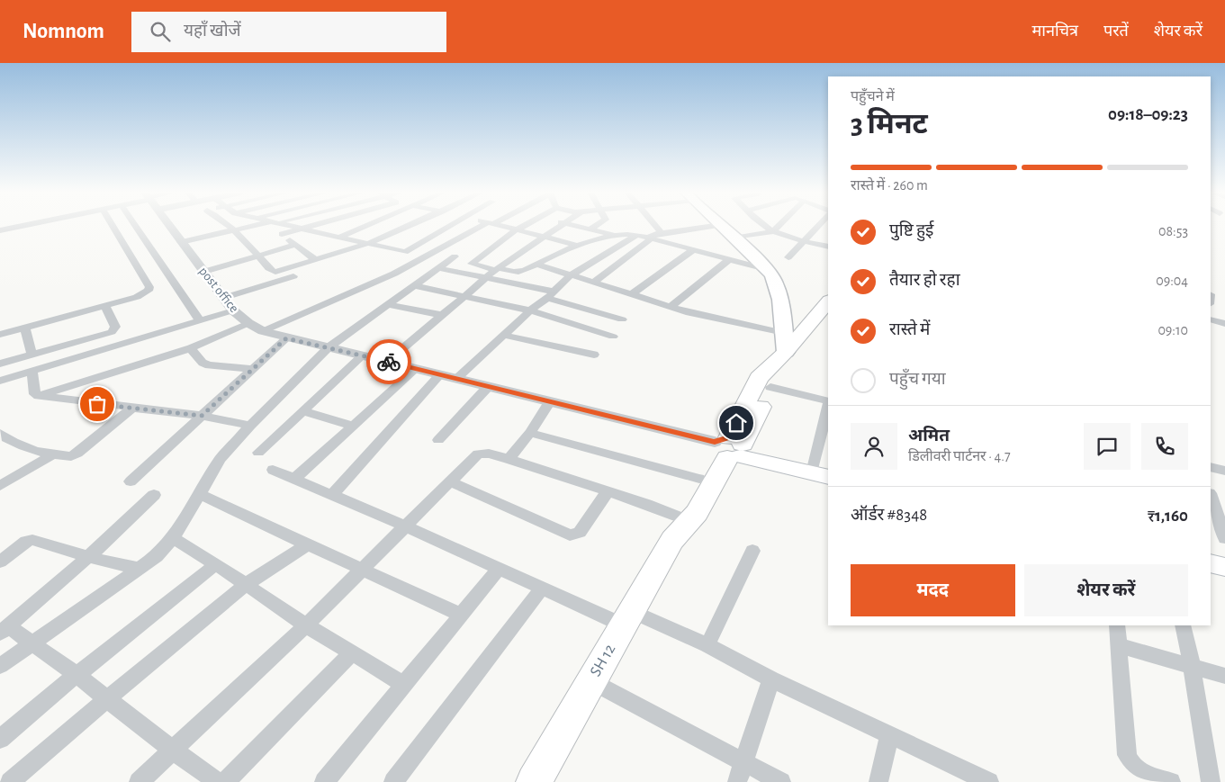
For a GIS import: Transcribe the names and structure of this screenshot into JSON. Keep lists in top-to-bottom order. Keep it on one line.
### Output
{"streets":{"highway":["SH 12"],"street":["post office"]},"crossings":[["post office","SH 12"]],"page":{"header":"Nomnom","search":"यहाँ खोजें","nav":["मानचित्र","परतें","शेयर करें"],"heading":["3 मिनट","पहुँचने में","09:18–09:23"],"panel":["अमित","डिलीवरी पार्टनर · 4.7","ऑर्डर #8348","₹1,160"],"bar":"रास्ते में · 260 m","list":[["पुष्टि हुई","08:53"],["तैयार हो रहा","09:04"],["रास्ते में","09:10"],"पहुँच गया"],"buttons":["मदद","शेयर करें"]}}
